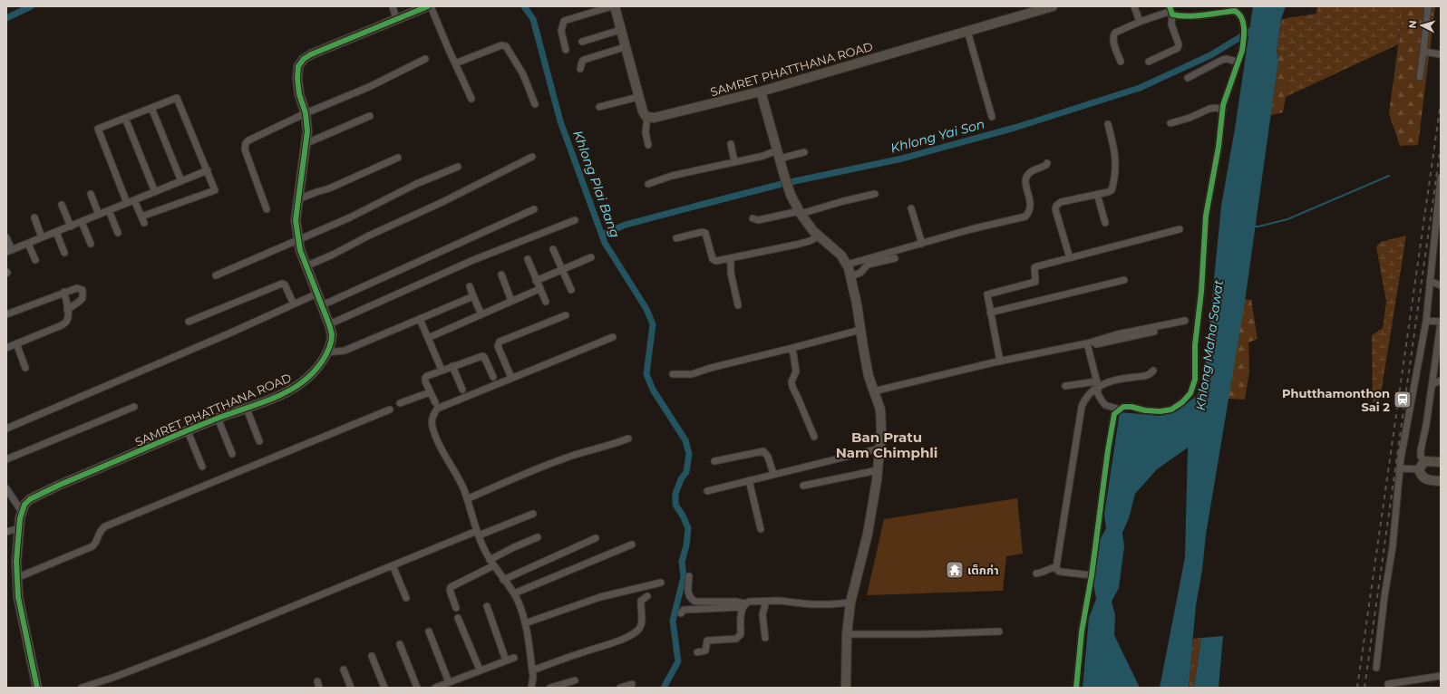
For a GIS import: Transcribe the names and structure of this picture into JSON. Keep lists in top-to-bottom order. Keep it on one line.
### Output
{"streets":{"street":["SAMRET PHATTHANA ROAD"]},"districts":["Ban Pratu Nam Chimphli"],"water":["Khlong Yai Son","Khlong Plai Bang","Khlong Maha Sawat"],"places":{"station":["Phutthamonthon Sai 2"],"temple":["เต็กก่า"]},"north":"left"}
